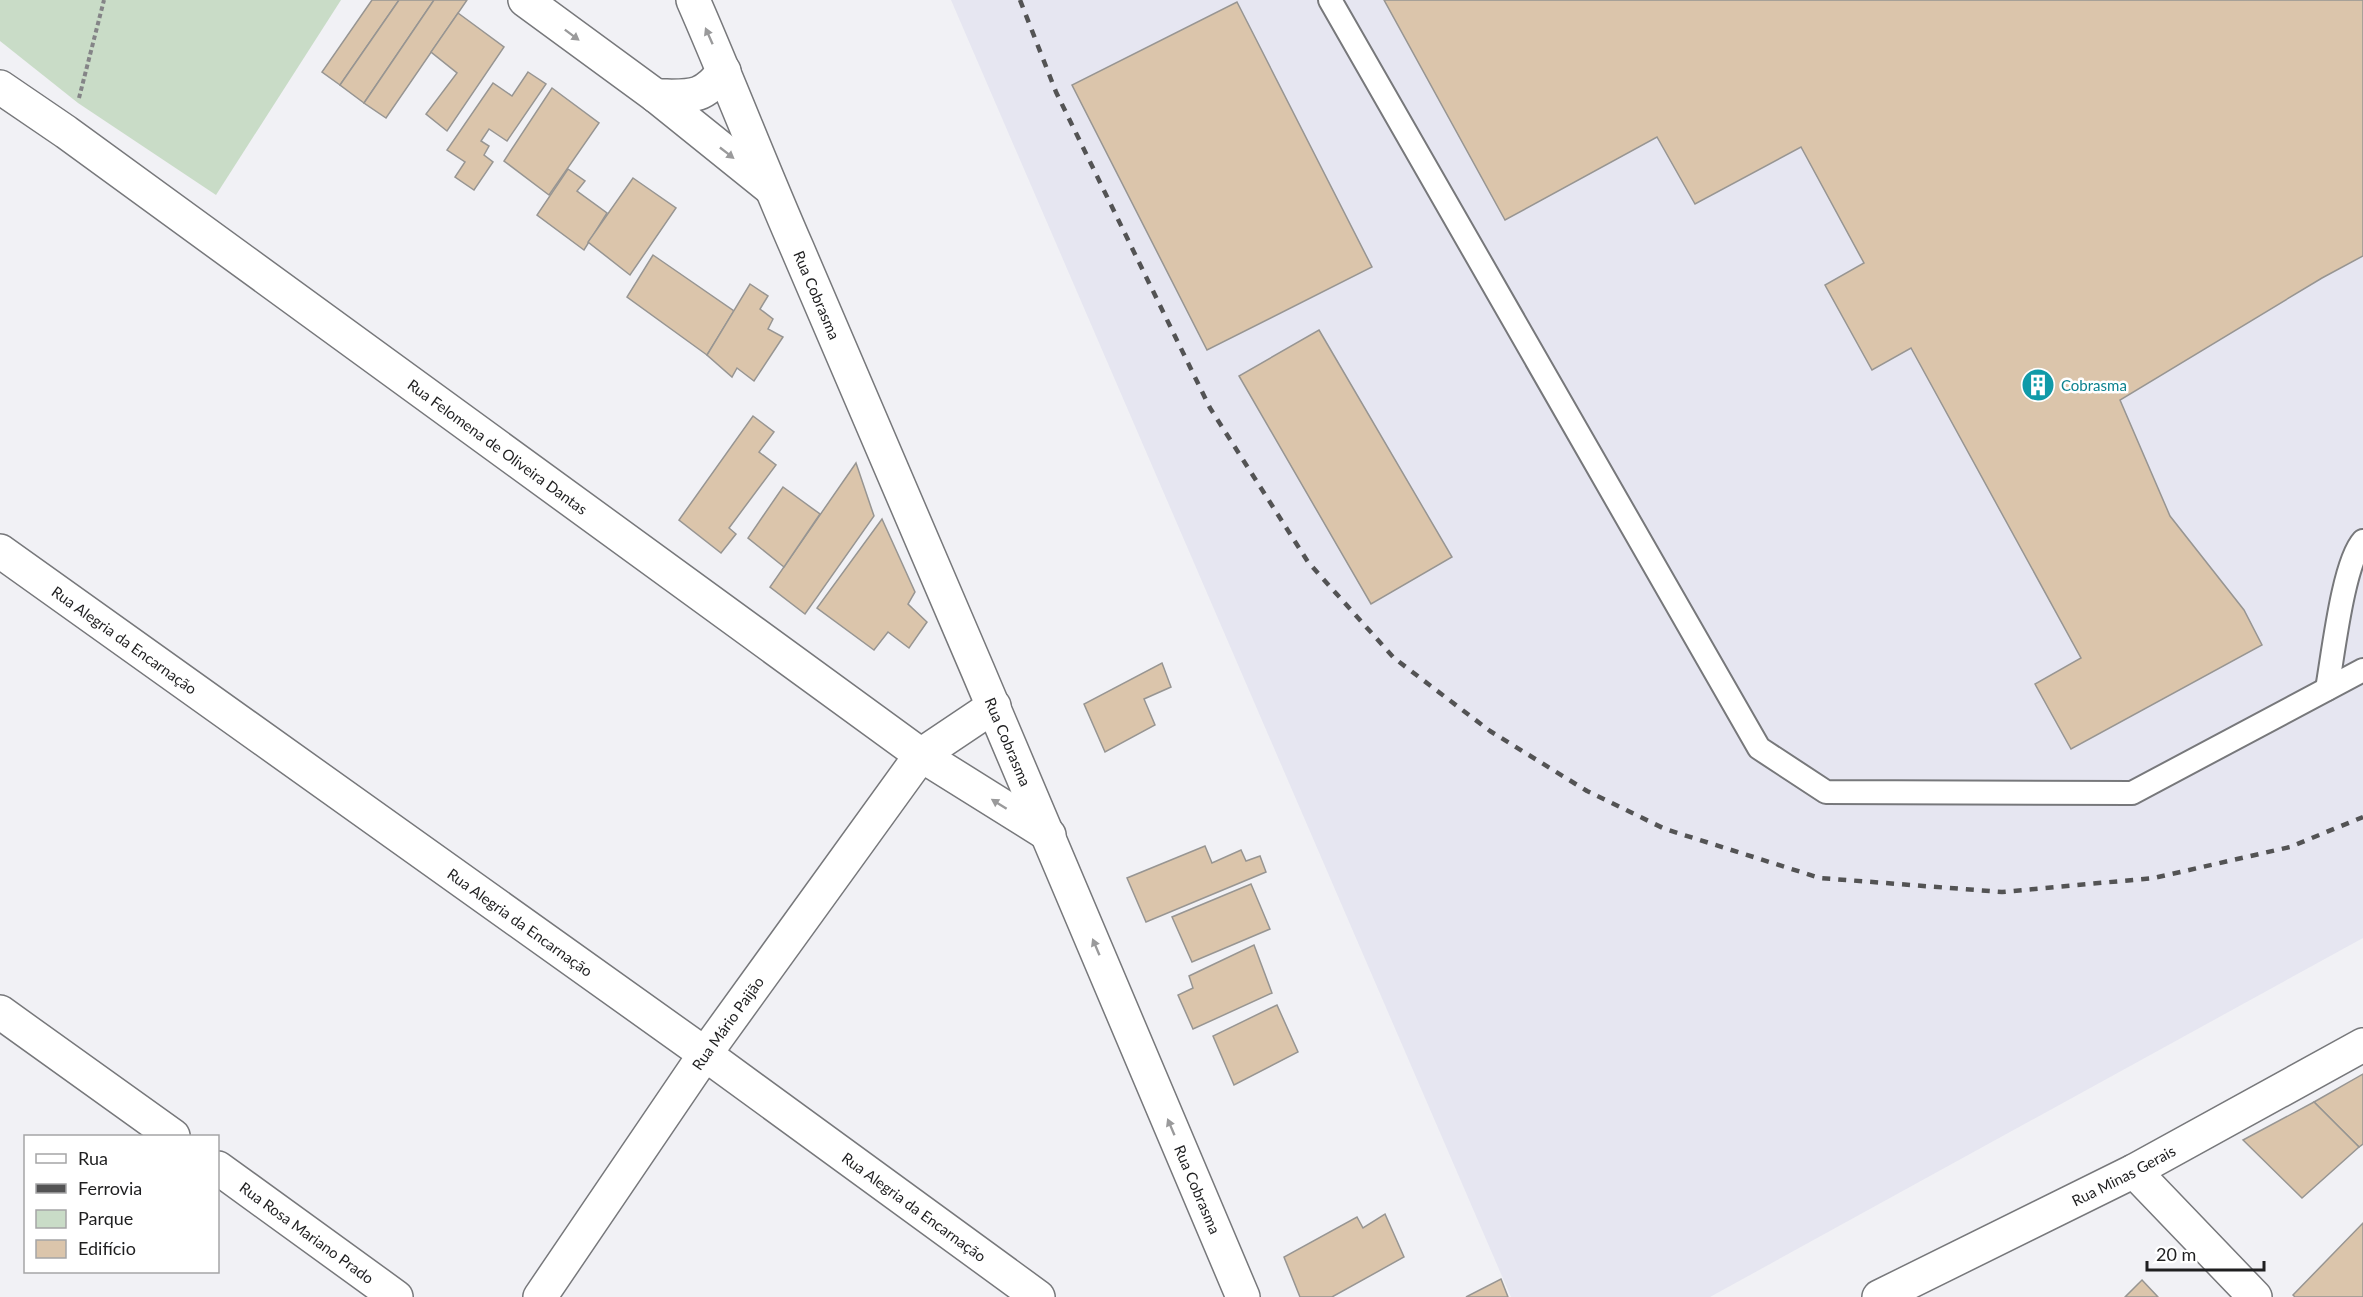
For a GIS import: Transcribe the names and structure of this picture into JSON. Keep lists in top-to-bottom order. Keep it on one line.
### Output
{"streets":{"street":["Rua Cobrasma","Rua Felomena de Oliveira Dantas","Rua Alegria da Encarnação","Rua Mário Paijão","Rua Minas Gerais","Rua Rosa Mariano Prado"]},"crossings":[["Rua Cobrasma","Rua Felomena de Oliveira Dantas"],["Rua Felomena de Oliveira Dantas","Rua Mário Paijão"],["Rua Alegria da Encarnação","Rua Mário Paijão"]],"places":{"building":["Cobrasma"]},"legend":["Rua","Ferrovia","Parque","Edifício"],"scale_bar":"20 m"}
